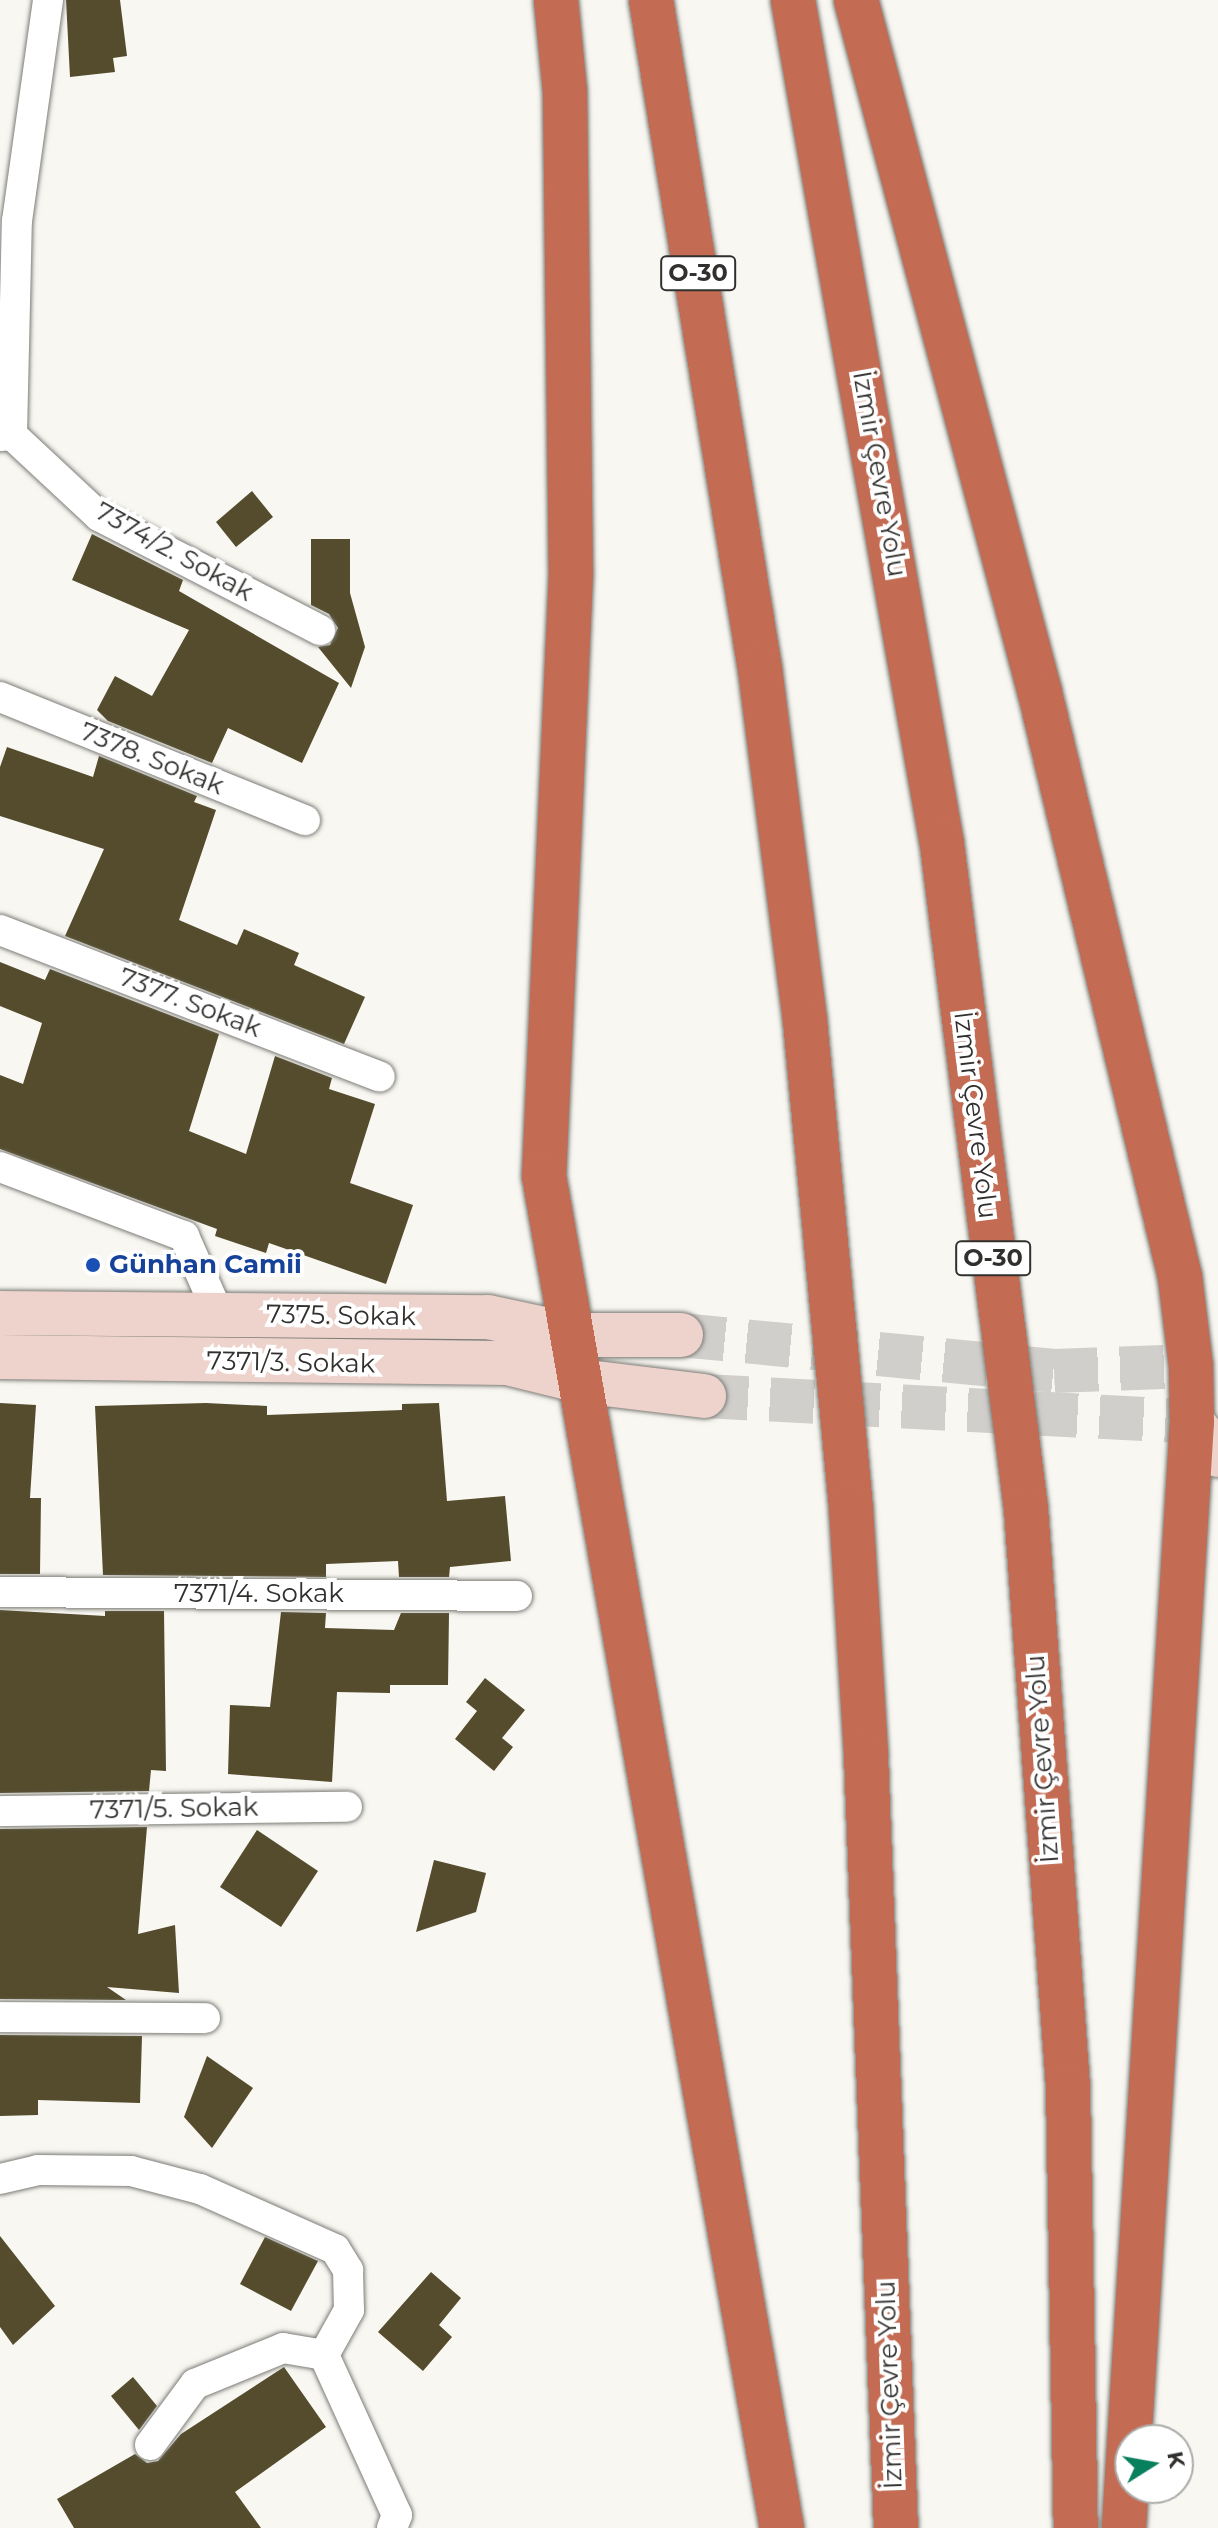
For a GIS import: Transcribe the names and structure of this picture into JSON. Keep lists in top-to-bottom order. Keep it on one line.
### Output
{"streets":{"highway":["O-30","İzmir Çevre Yolu"],"street":["7374/2. Sokak","7378. Sokak","7377. Sokak","7375. Sokak","7371/3. Sokak","7371/4. Sokak","7371/5. Sokak"]},"places":["Günhan Camii"],"north":"right"}
